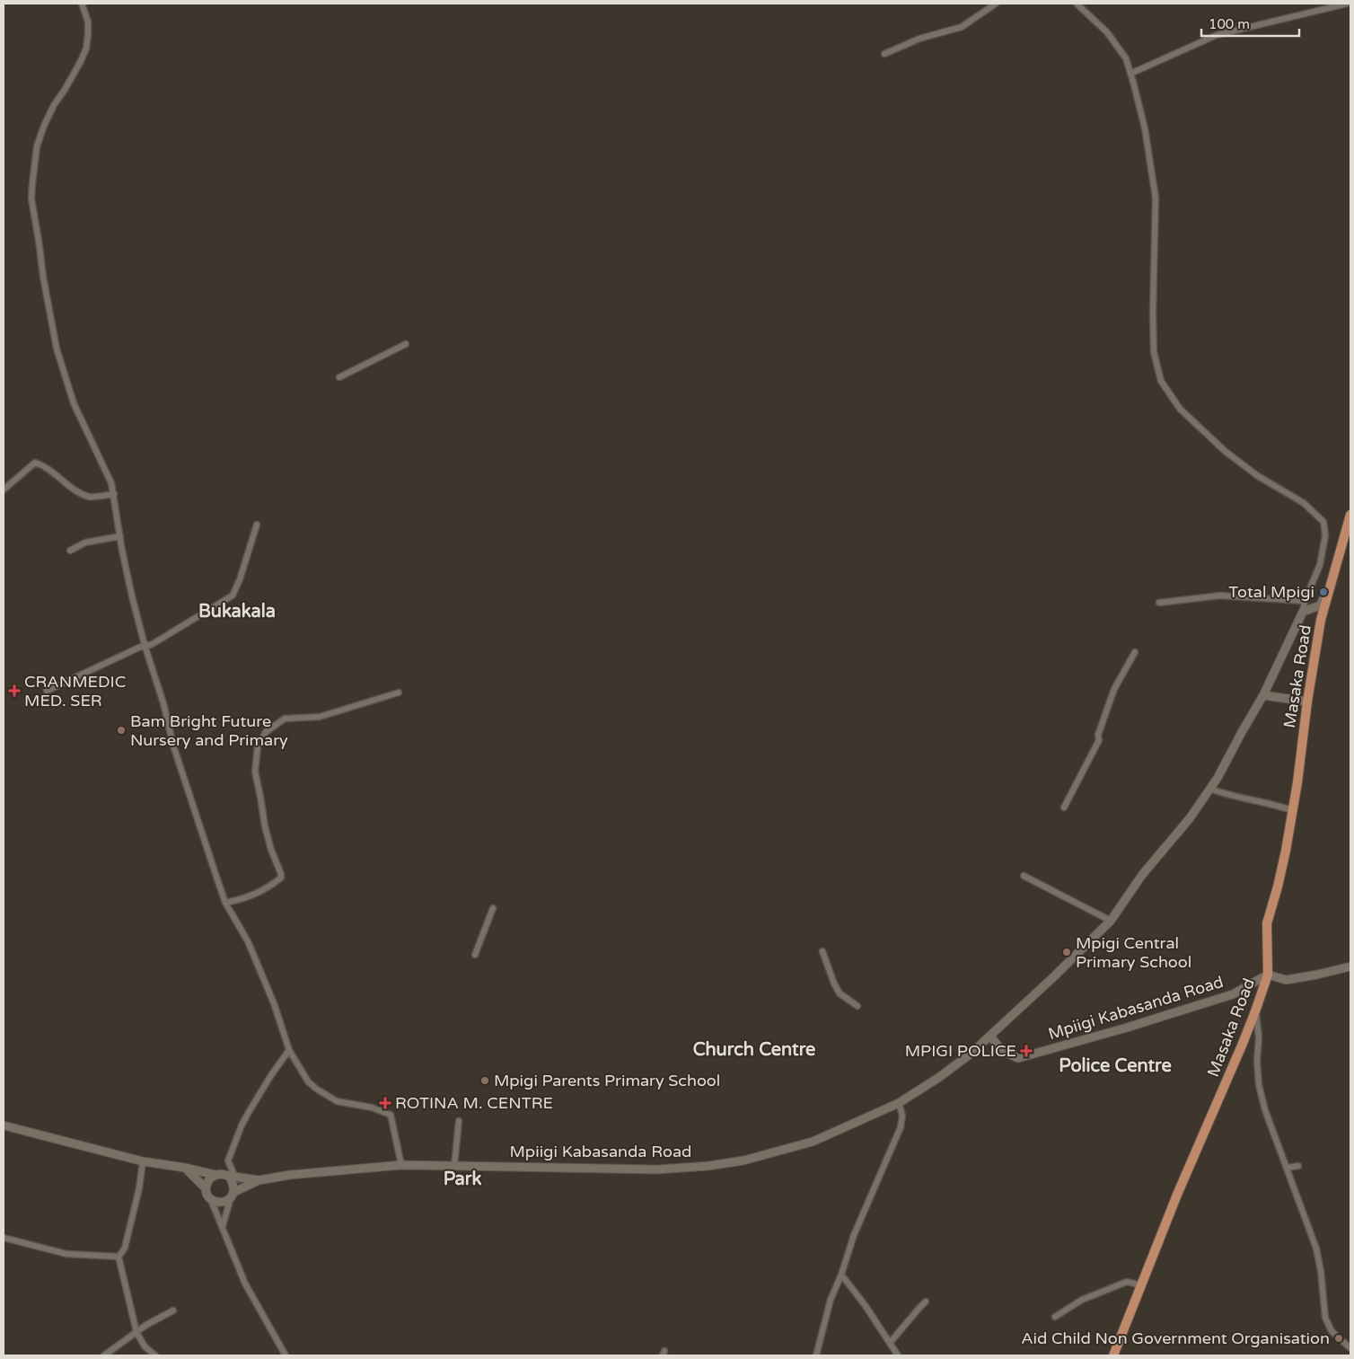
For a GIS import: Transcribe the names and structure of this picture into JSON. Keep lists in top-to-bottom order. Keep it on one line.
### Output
{"streets":{"main road":["Masaka Road","Mpiigi Kabasanda Road"]},"crossings":[["Masaka Road","Mpiigi Kabasanda Road"]],"districts":["Bukakala","Church Centre","Police Centre","Park"],"places":{"other":["Total Mpigi","Bam Bright Future Nursery and Primary","Mpigi Central Primary School","Mpigi Parents Primary School","Aid Child Non Government Organisation"],"health":["CRANMEDIC MED. SER","MPIGI POLICE","ROTINA M. CENTRE"]},"scale_bar":"100 m"}
